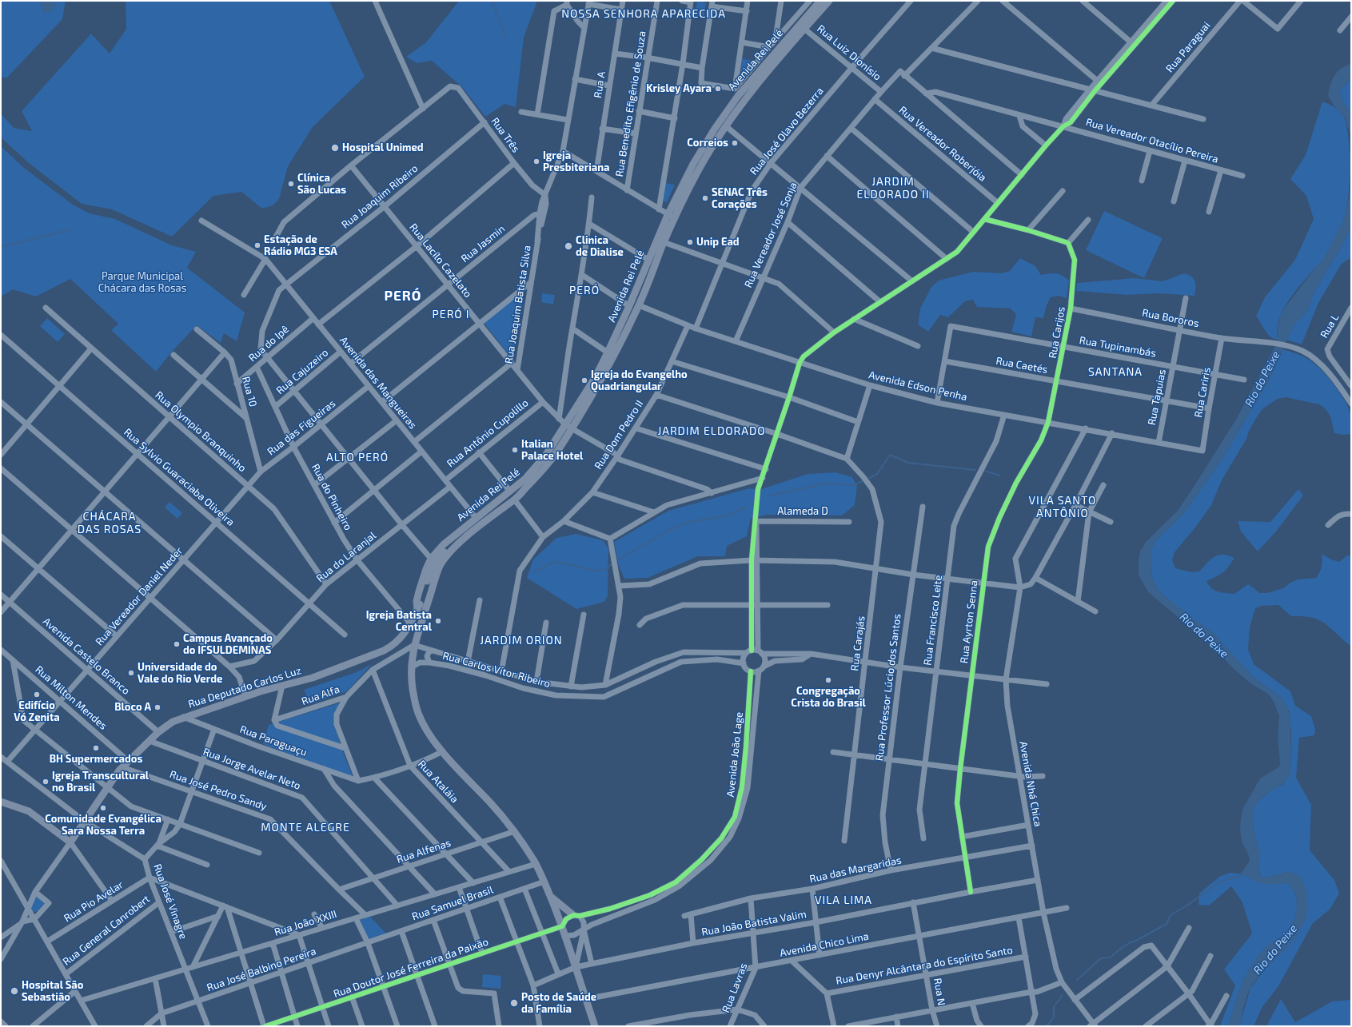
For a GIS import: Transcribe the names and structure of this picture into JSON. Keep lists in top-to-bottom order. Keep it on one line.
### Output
{"streets":{"main road":["Avenida Rei Pelé","Rua Deputado Carlos Luz"],"street":["Rua Paraguai","Rua Luiz Dionísio","Rua A","Rua Benedito Efigênio de Souza","Rua José Olavo Bezerra","Rua Três","Rua Vereador Otacílio Pereira","Rua Vereador Roberjóia","Rua Joaquim Ribeiro","Rua Vereador José Sonja","Rua Jasmin","Rua Lacílo Cazelato","Rua Joaquim Batista Silva","Rua Bororos","Rua L","Rua Carijos","Rua do Ipê","Rua Tupinambás","Rua Caetés","Rua Cajuzeiro","Avenida das Mangueiras","Avenida Edson Penha","Rua 10","Rua Cariris","Rua Tapuias","Rua das Figueiras","Rua Olympio Branquinho","Rua Antônio Cupolillo","Rua Dom Pedro II","Rua Sylvio Guaraciaba Oliveira","Rua do Pinheiro","Alameda D","Rua do Laranjal","Rua Vereador Daniel Neder","Rua Francisco Leite","Rua Ayrton Senna","Rua Carajás","Avenida Castelo Branco","Rua Carlos Vítor Ribeiro","Rua Professor Lúcio dos Santos","Rua Alfa","Rua Milton Mendes","Rua Paraguaçu","Avenida João Lage","Rua Jorge Avelar Neto","Rua Ataláia","Avenida Nhá Chica","Rua José Pedro Sandy","Rua Alfenas","Rua das Margaridas","Rua Pio Avelar","Rua José Vinagre","Rua Samuel Brasil","Rua João XXIII","Rua João Batista Valim","Rua General Canrobert","Avenida Chico Lima","Rua Denyr Alcântara do Espírito Santo","Rua Doutor José Ferreira da Paixão","Rua José Balbino Pereira","Rua Lavras","Rua N"]},"crossings":[["Rua Luiz Dionísio","Avenida Rei Pelé"],["Rua Luiz Dionísio","Rua José Olavo Bezerra"],["Rua Luiz Dionísio","Rua Vereador José Sonja"],["Avenida Rei Pelé","Rua Joaquim Ribeiro"],["Avenida Rei Pelé","Rua Lacílo Cazelato"],["Avenida Rei Pelé","Avenida das Mangueiras"],["Avenida Rei Pelé","Avenida Edson Penha"],["Avenida Rei Pelé","Rua Deputado Carlos Luz"],["Rua José Olavo Bezerra","Avenida Edson Penha"],["Rua Três","Rua Joaquim Ribeiro"],["Rua Três","Rua Joaquim Batista Silva"],["Rua Vereador Roberjóia","Rua Vereador José Sonja"],["Rua Joaquim Ribeiro","Rua Lacílo Cazelato"],["Rua Joaquim Ribeiro","Rua do Ipê"],["Rua Joaquim Ribeiro","Rua Cajuzeiro"],["Rua Joaquim Ribeiro","Avenida das Mangueiras"],["Rua Joaquim Ribeiro","Rua das Figueiras"],["Rua Joaquim Ribeiro","Rua do Laranjal"],["Rua Joaquim Ribeiro","Rua Deputado Carlos Luz"],["Rua Vereador José Sonja","Avenida Edson Penha"],["Rua Jasmin","Rua Lacílo Cazelato"],["Rua Jasmin","Rua Joaquim Batista Silva"],["Rua Jasmin","Avenida das Mangueiras"],["Rua Lacílo Cazelato","Rua Joaquim Batista Silva"],["Rua Lacílo Cazelato","Rua Antônio Cupolillo"],["Rua Lacílo Cazelato","Rua Dom Pedro II"],["Rua Bororos","Rua Carijos"],["Rua Bororos","Rua Cariris"],["Rua Bororos","Rua Tapuias"],["Rua Carijos","Rua Tupinambás"],["Rua Carijos","Rua Caetés"],["Rua Carijos","Avenida Edson Penha"],["Rua Carijos","Rua Ayrton Senna"],["Rua do Ipê","Avenida das Mangueiras"],["Rua do Ipê","Rua 10"],["Rua do Ipê","Rua do Pinheiro"],["Rua Tupinambás","Rua Caetés"],["Rua Tupinambás","Rua Cariris"],["Rua Tupinambás","Rua Tapuias"],["Rua Caetés","Rua Cariris"],["Rua Caetés","Rua Tapuias"],["Rua Cajuzeiro","Avenida das Mangueiras"],["Rua Cajuzeiro","Rua do Pinheiro"],["Avenida das Mangueiras","Rua das Figueiras"],["Avenida das Mangueiras","Rua Antônio Cupolillo"],["Avenida das Mangueiras","Rua do Laranjal"],["Avenida Edson Penha","Rua Cariris"],["Avenida Edson Penha","Rua Tapuias"],["Avenida Edson Penha","Rua Dom Pedro II"],["Avenida Edson Penha","Rua Francisco Leite"],["Avenida Edson Penha","Rua Ayrton Senna"],["Avenida Edson Penha","Avenida Nhá Chica"],["Rua 10","Rua das Figueiras"],["Rua das Figueiras","Rua Olympio Branquinho"],["Rua das Figueiras","Rua do Pinheiro"],["Rua das Figueiras","Rua Vereador Daniel Neder"],["Rua Olympio Branquinho","Rua do Laranjal"],["Rua Olympio Branquinho","Rua Vereador Daniel Neder"],["Rua Dom Pedro II","Rua Carlos Vítor Ribeiro"],["Rua Sylvio Guaraciaba Oliveira","Rua do Laranjal"],["Rua Sylvio Guaraciaba Oliveira","Rua Vereador Daniel Neder"],["Rua do Pinheiro","Rua do Laranjal"],["Rua do Pinheiro","Rua Deputado Carlos Luz"],["Rua Vereador Daniel Neder","Avenida Castelo Branco"],["Rua Vereador Daniel Neder","Rua Milton Mendes"],["Rua Vereador Daniel Neder","Rua José Vinagre"],["Rua Ayrton Senna","Rua das Margaridas"],["Rua Ayrton Senna","Rua João Batista Valim"],["Avenida Castelo Branco","Rua Deputado Carlos Luz"],["Rua Carlos Vítor Ribeiro","Rua Alfa"],["Rua Carlos Vítor Ribeiro","Avenida João Lage"],["Rua Deputado Carlos Luz","Rua Milton Mendes"],["Rua Deputado Carlos Luz","Rua Paraguaçu"],["Rua Deputado Carlos Luz","Rua Jorge Avelar Neto"],["Rua Deputado Carlos Luz","Rua José Pedro Sandy"],["Rua Deputado Carlos Luz","Rua José Vinagre"],["Rua Professor Lúcio dos Santos","Rua das Margaridas"],["Rua Alfa","Rua Ataláia"],["Avenida João Lage","Rua Doutor José Ferreira da Paixão"],["Rua Jorge Avelar Neto","Rua Alfenas"],["Rua Jorge Avelar Neto","Rua João XXIII"],["Rua Ataláia","Rua Alfenas"],["Rua Ataláia","Rua João XXIII"],["Avenida Nhá Chica","Rua das Margaridas"],["Avenida Nhá Chica","Rua João Batista Valim"],["Avenida Nhá Chica","Avenida Chico Lima"],["Rua José Pedro Sandy","Rua Alfenas"],["Rua José Pedro Sandy","Rua João XXIII"],["Rua das Margaridas","Rua Lavras"],["Rua Pio Avelar","Rua José Vinagre"],["Rua José Vinagre","Rua João XXIII"],["Rua José Vinagre","Rua General Canrobert"],["Rua José Vinagre","Rua José Balbino Pereira"],["Rua Samuel Brasil","Rua José Balbino Pereira"],["Rua João Batista Valim","Rua Lavras"],["Rua João Batista Valim","Rua N"],["Avenida Chico Lima","Rua Lavras"],["Avenida Chico Lima","Rua N"],["Rua Denyr Alcântara do Espírito Santo","Rua N"]],"districts":["NOSSA SENHORA APARECIDA","JARDIM ELDORADO II","PERÓ","PERÓ","PERÓ I","SANTANA","JARDIM ELDORADO","ALTO PERÓ","VILA SANTO ANTÔNIO","CHÁCARA DAS ROSAS","JARDIM ORION","MONTE ALEGRE","VILA LIMA"],"water":["Rio do Peixe"],"parks":["Parque Municipal Chácara das Rosas"],"places":["Krisley Ayara","Correios","Hospital Unimed","Igreja Presbiteriana","Clínica São Lucas","SENAC Três Corações","Unip Ead","Estação de Rádio MG3 ESA","Clinica de Dialise","Igreja do Evangelho Quadriangular","Italian Palace Hotel","Igreja Batista Central","Campus Avançado do IFSULDEMINAS","Universidade do Vale do Rio Verde","Congregação Crista do Brasil","Edifício Vó Zenita","Bloco A","BH Supermercados","Igreja Transcultural no Brasil","Comunidade Evangélica Sara Nossa Terra","Hospital São Sebastião","Posto de Saúde da Família"]}
